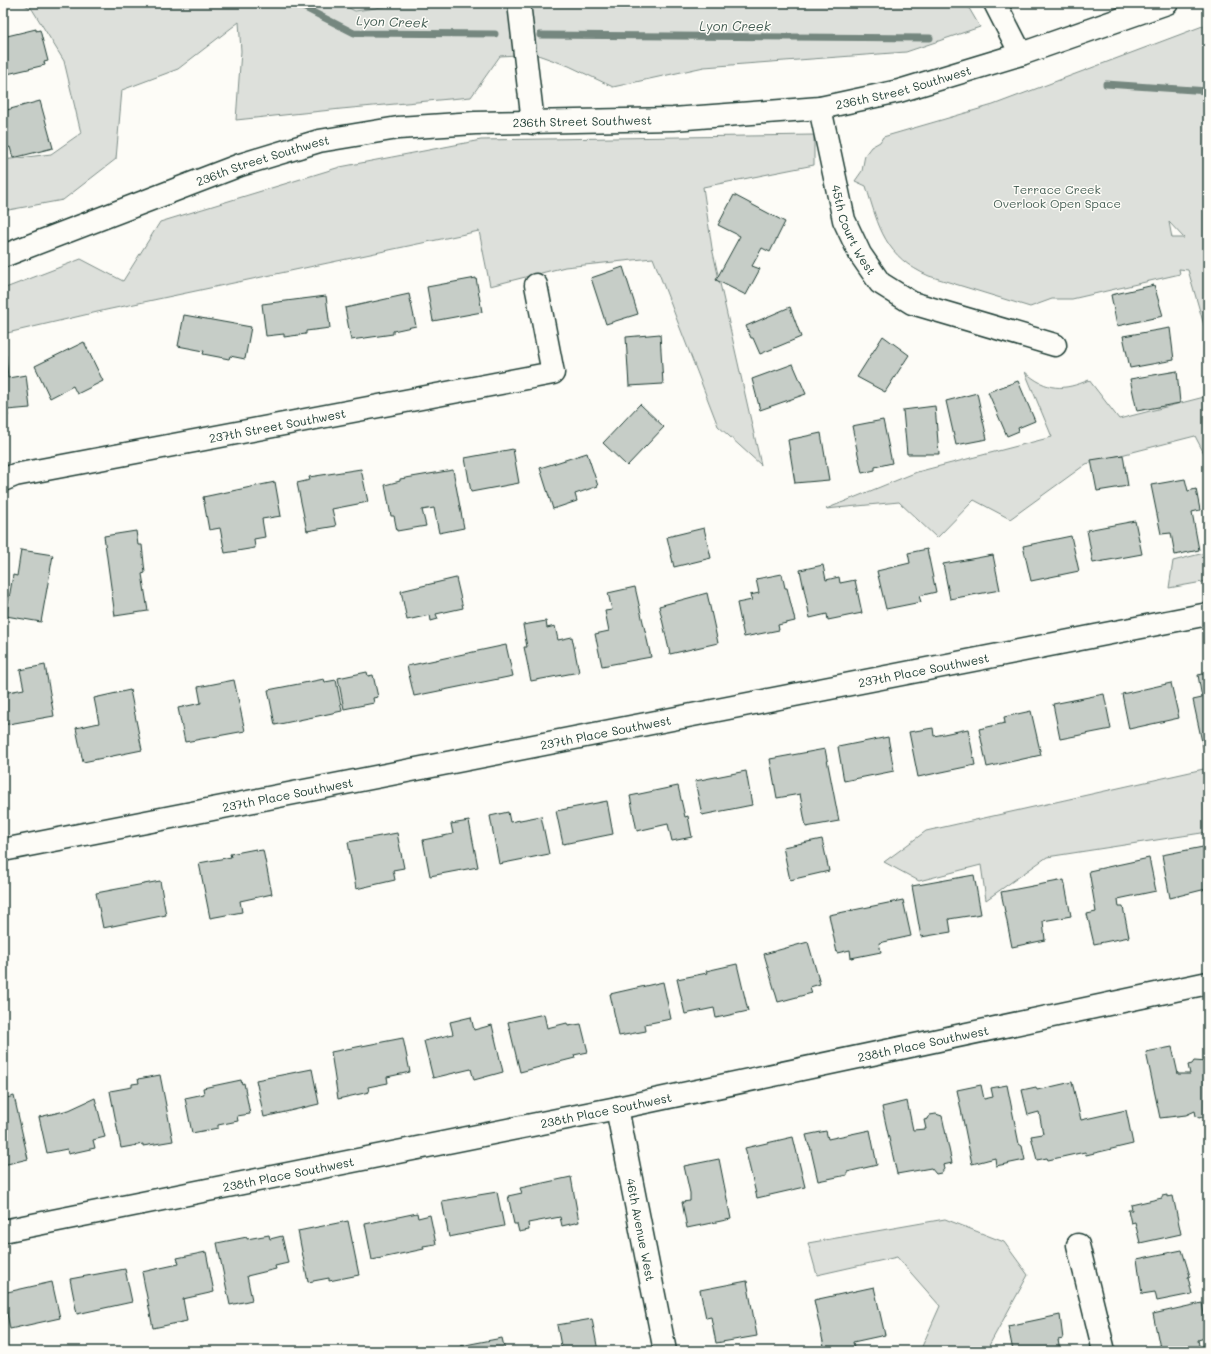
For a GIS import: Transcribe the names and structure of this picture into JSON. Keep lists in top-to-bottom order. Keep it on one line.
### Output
{"streets":{"street":["236th Street Southwest","45th Court West","237th Street Southwest","237th Place Southwest","238th Place Southwest","46th Avenue West"]},"crossings":[["236th Street Southwest","45th Court West"],["238th Place Southwest","46th Avenue West"]],"water":["Lyon Creek"],"parks":["Terrace Creek Overlook Open Space"]}
